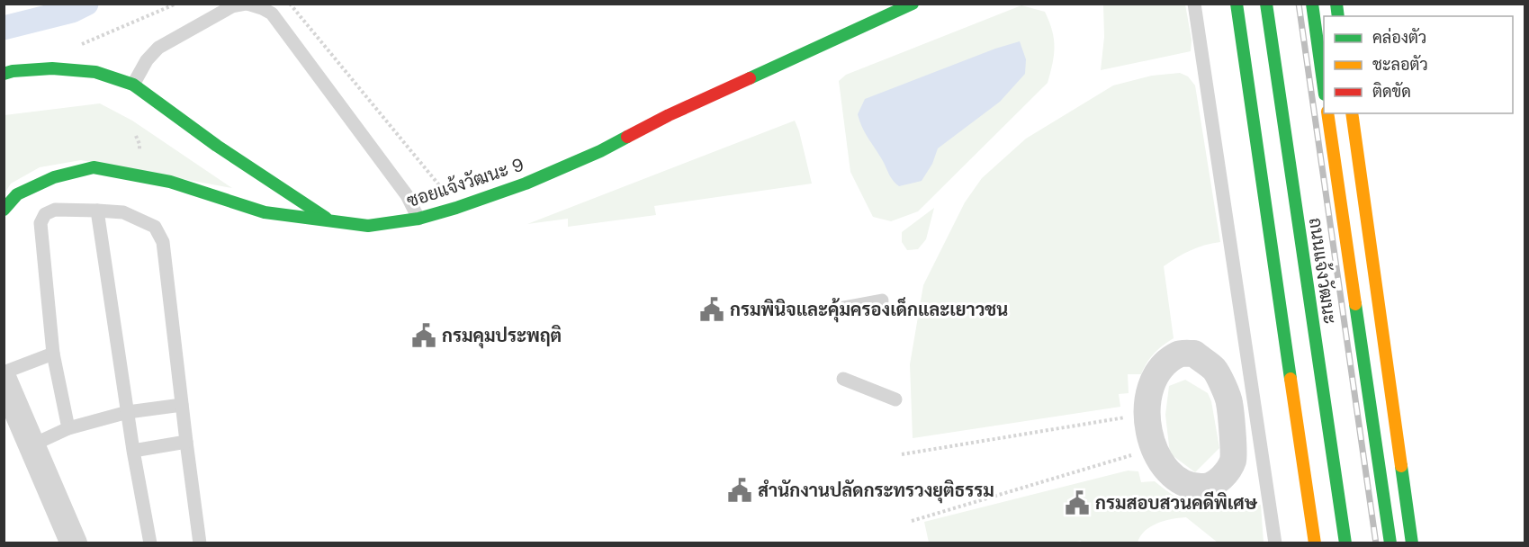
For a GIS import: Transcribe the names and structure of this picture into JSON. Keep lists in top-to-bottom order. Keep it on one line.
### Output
{"streets":{"main road":["ซอยแจ้งวัฒนะ 9","ถนนแจ้งวัฒนะ"]},"places":{"public building":["กรมพินิจและคุ้มครองเด็กและเยาวชน","กรมคุมประพฤติ","สำนักงานปลัดกระทรวงยุติธรรม","กรมสอบสวนคดีพิเศษ"]},"legend":["คล่องตัว","ชะลอตัว","ติดขัด"]}
